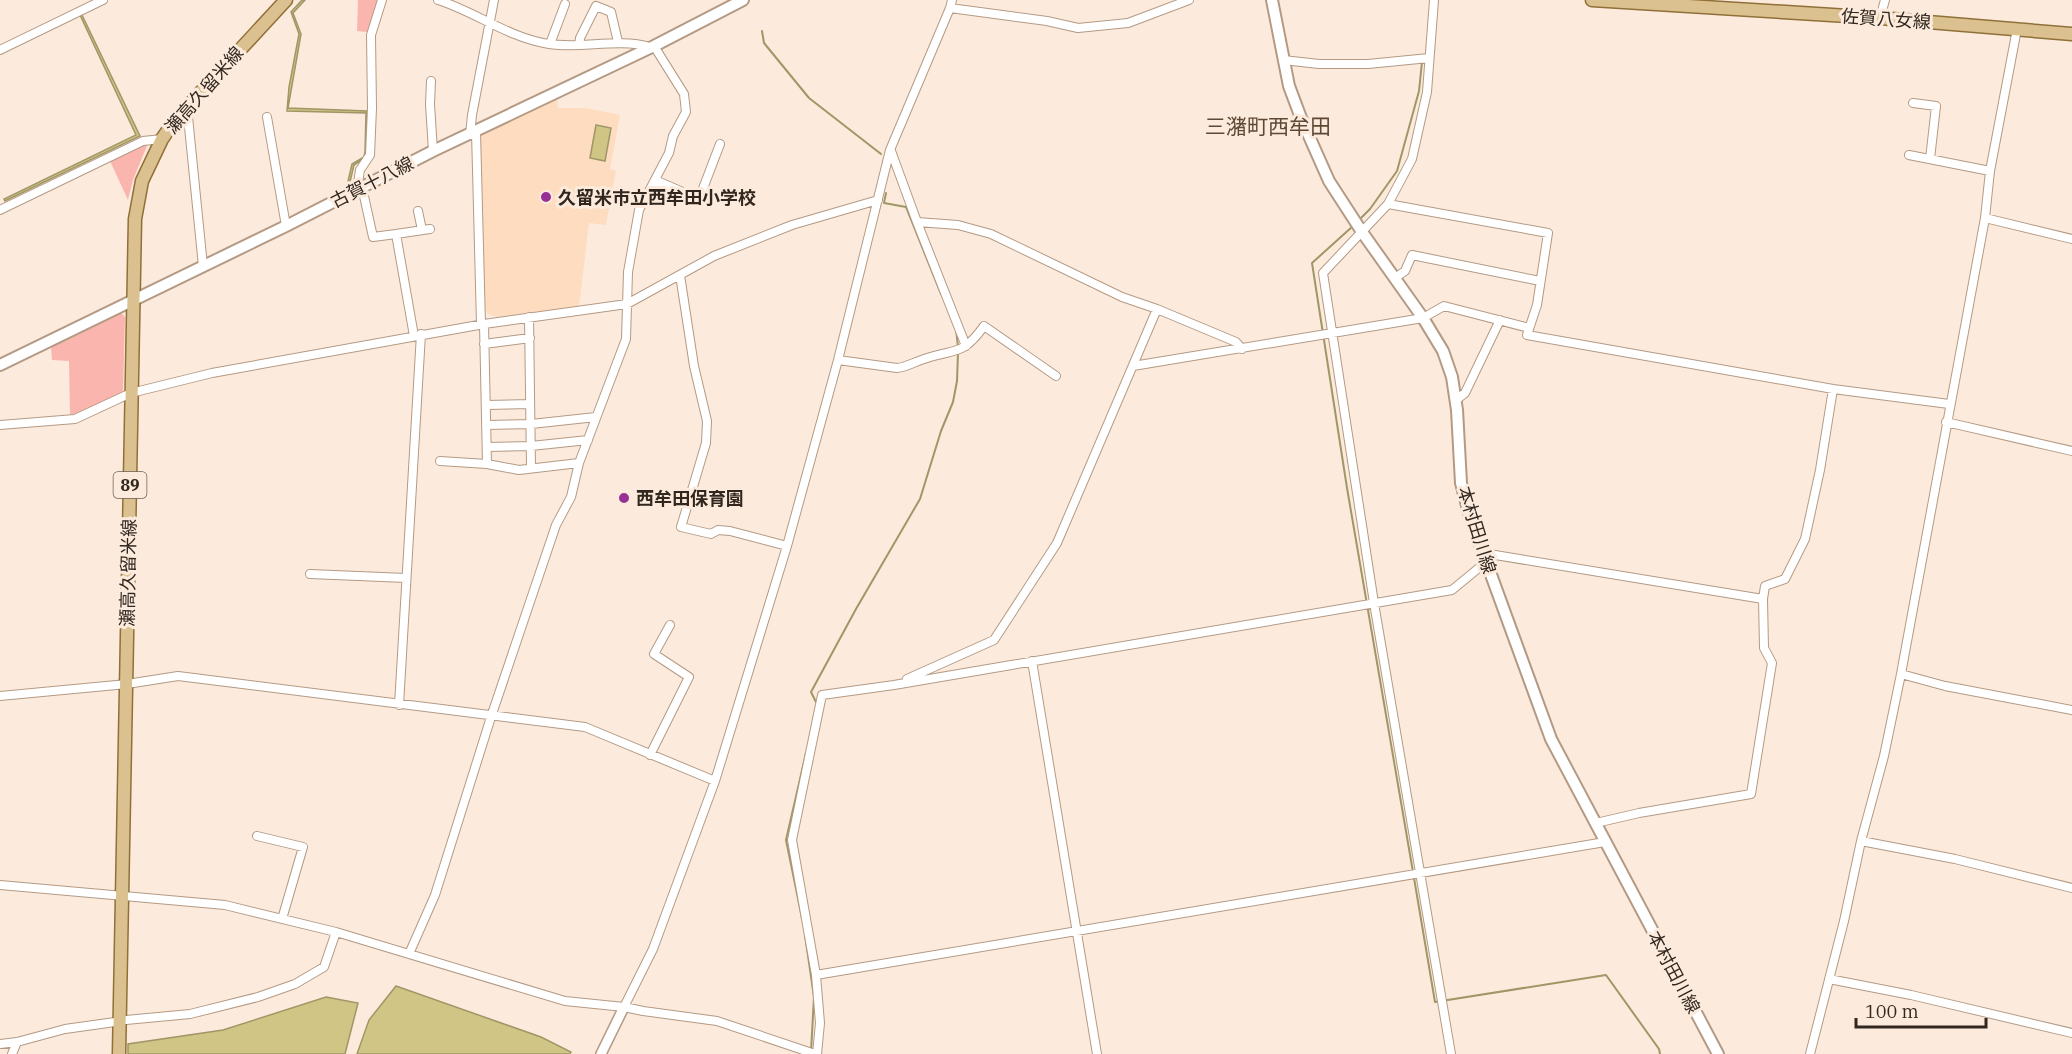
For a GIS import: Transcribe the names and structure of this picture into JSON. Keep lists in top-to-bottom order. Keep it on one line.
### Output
{"streets":{"main road":["佐賀八女線","瀬高久留米線","古賀十八線","89","本村田川線"]},"crossings":[["瀬高久留米線","古賀十八線"]],"districts":["三潴町西牟田"],"places":["久留米市立西牟田小学校","西牟田保育園"],"scale_bar":"100 m"}
